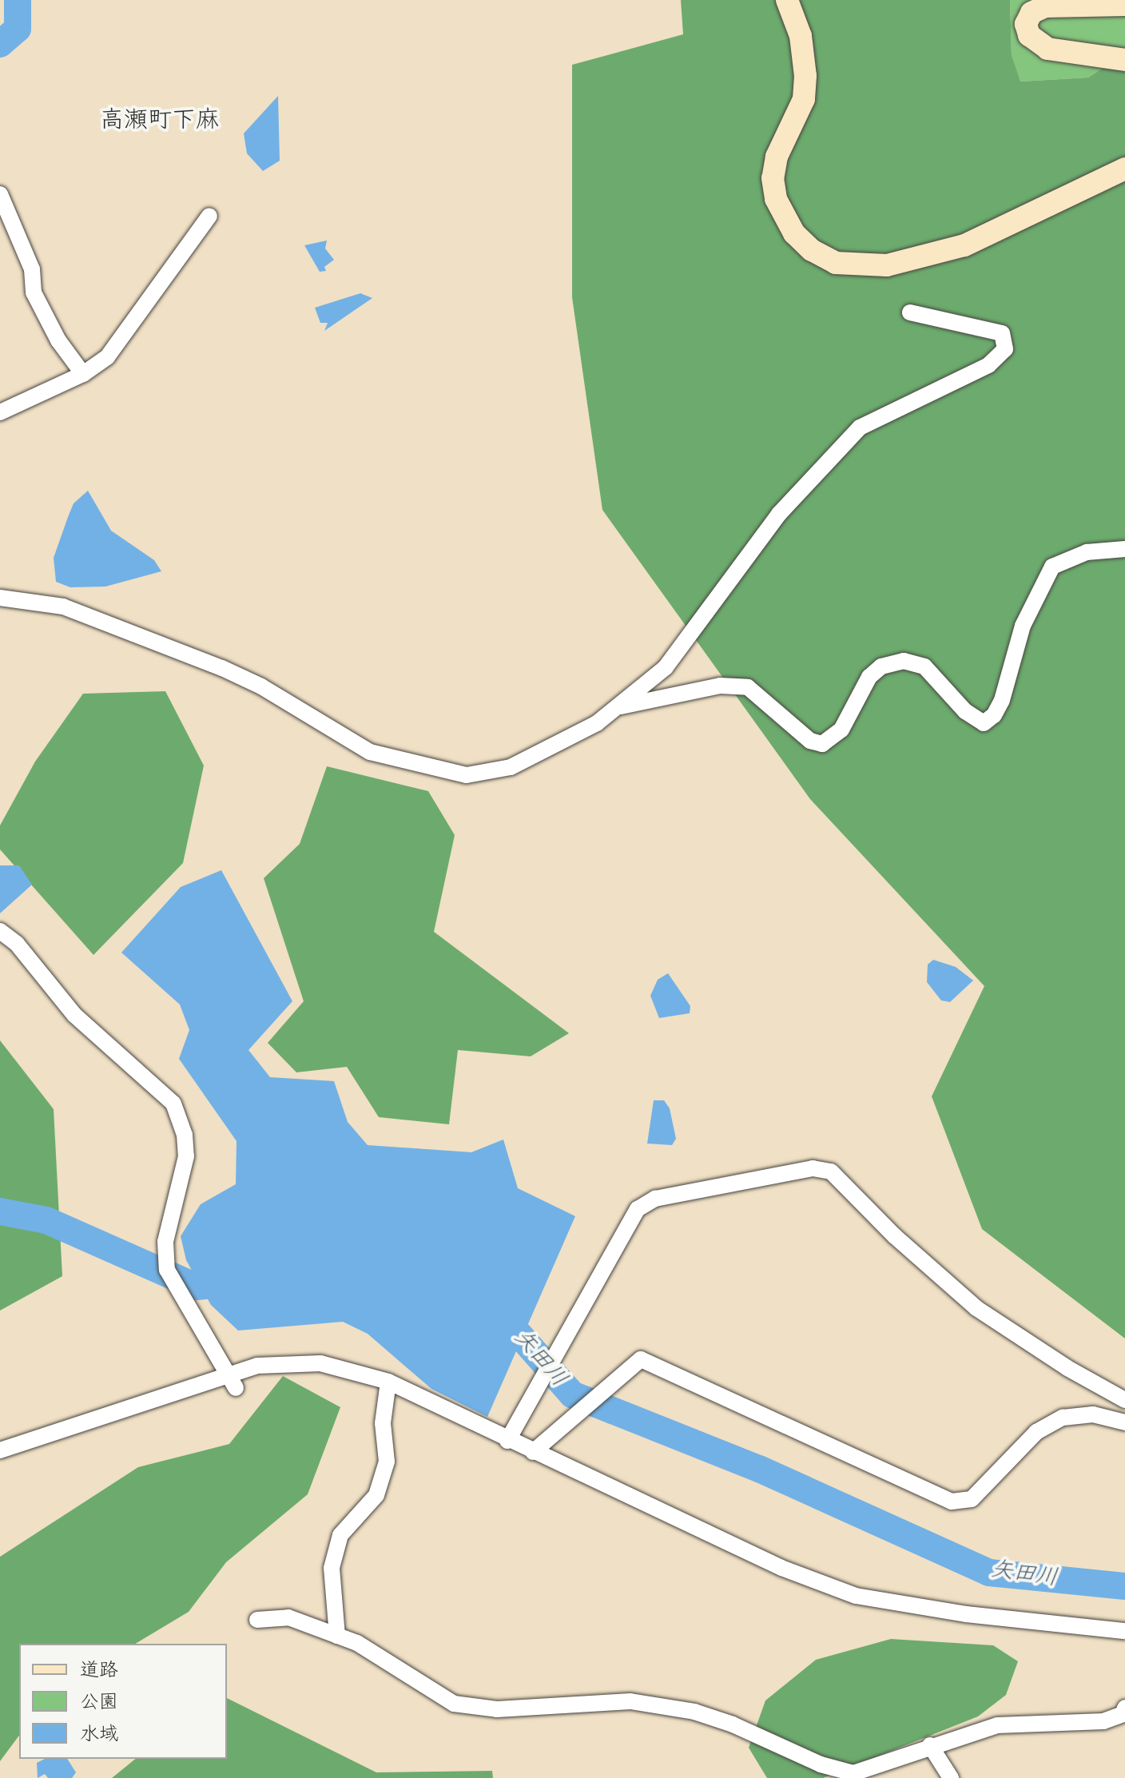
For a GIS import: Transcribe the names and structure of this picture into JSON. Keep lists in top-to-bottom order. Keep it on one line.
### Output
{"districts":["高瀬町下麻"],"water":["矢田川"],"legend":["道路","公園","水域"]}
